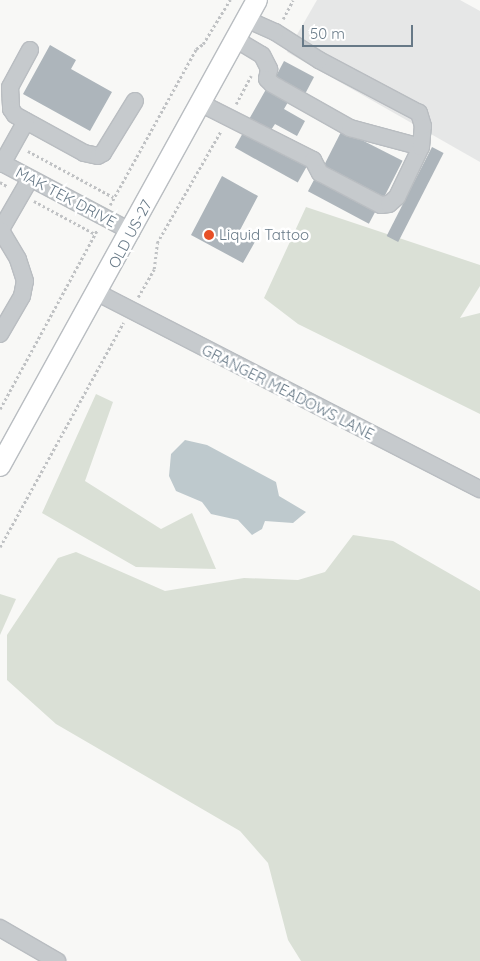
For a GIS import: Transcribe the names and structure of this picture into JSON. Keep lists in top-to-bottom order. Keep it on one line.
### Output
{"streets":{"main road":["OLD US-27"],"street":["MAK TEK DRIVE","GRANGER MEADOWS LANE"]},"crossings":[["MAK TEK DRIVE","OLD US-27"],["OLD US-27","GRANGER MEADOWS LANE"]],"places":["Liquid Tattoo"],"scale_bar":"50 m"}
